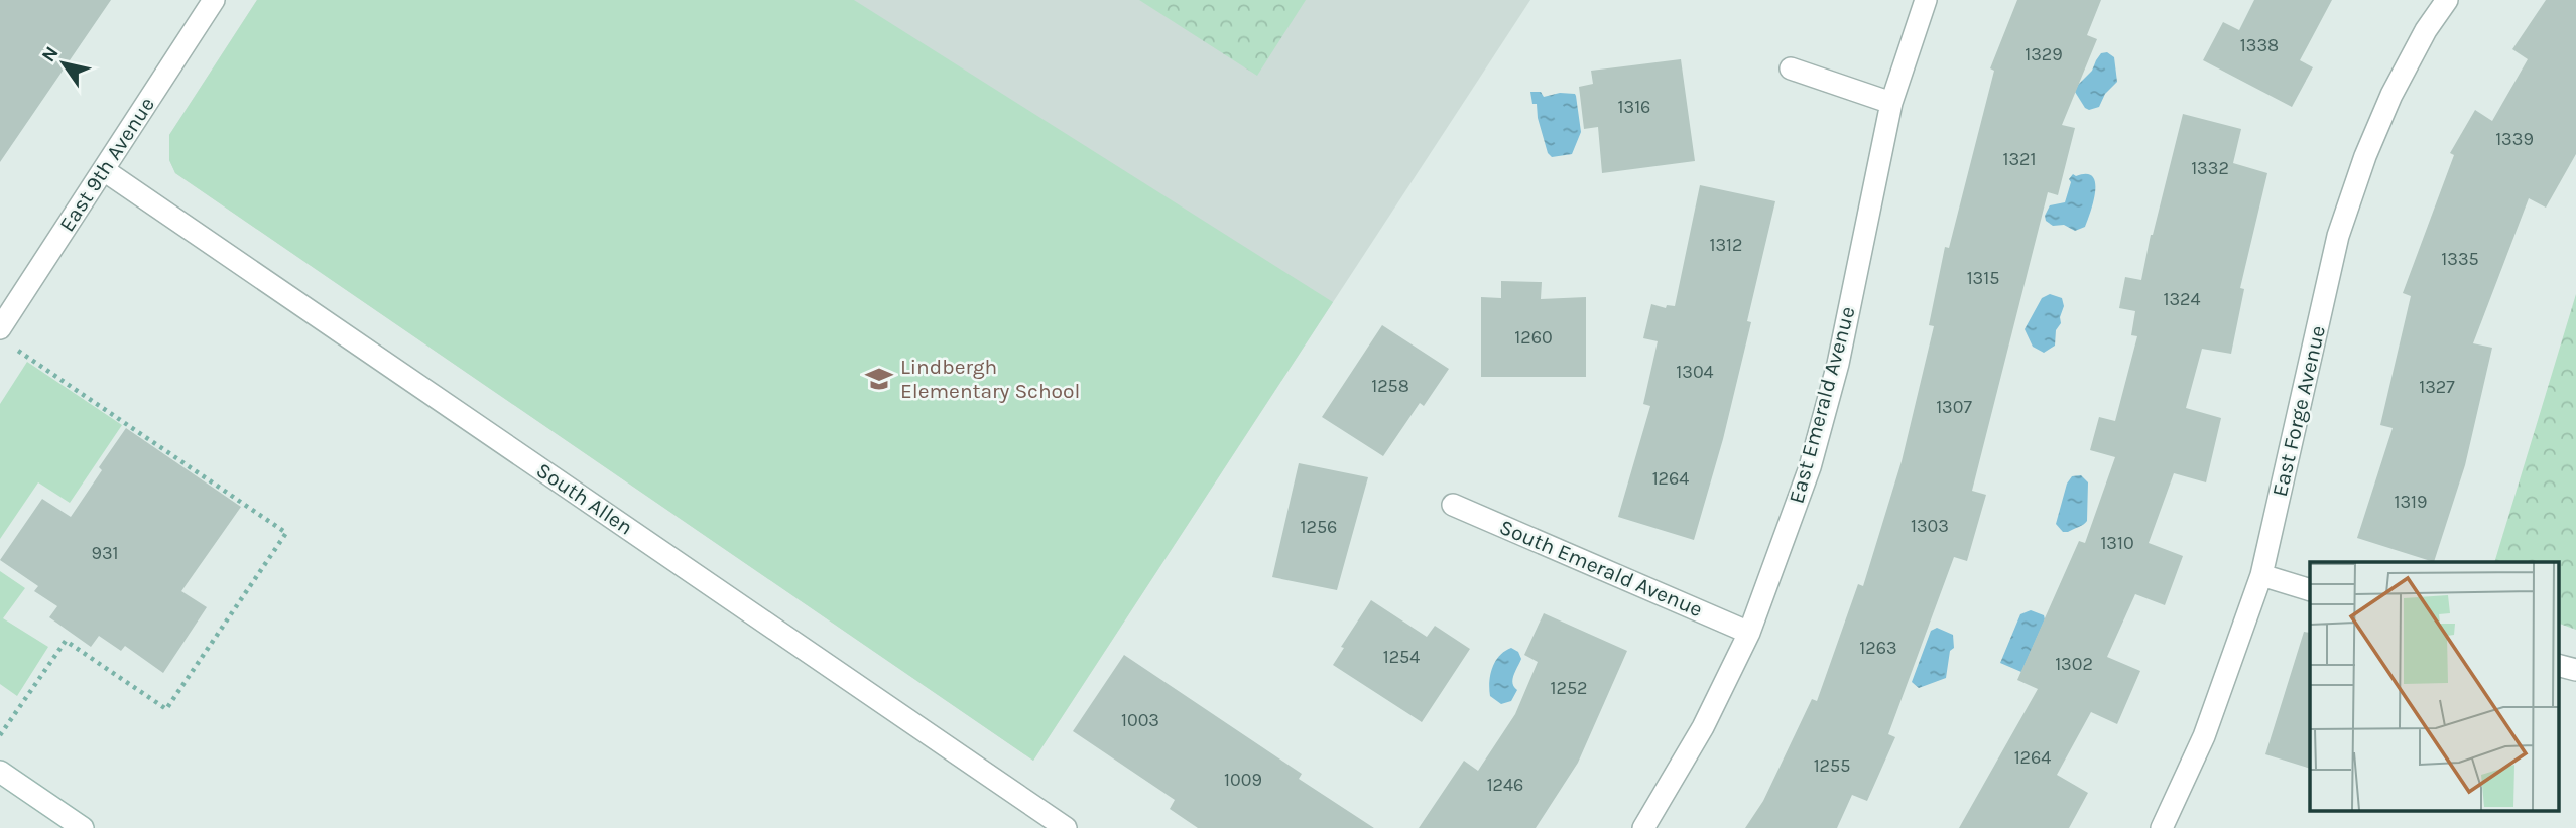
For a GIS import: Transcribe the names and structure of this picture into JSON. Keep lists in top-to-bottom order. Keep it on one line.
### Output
{"streets":{"street":["East 9th Avenue","East Emerald Avenue","East Forge Avenue","South Allen","South Emerald Avenue"]},"crossings":[["East 9th Avenue","South Allen"],["East Emerald Avenue","South Emerald Avenue"]],"places":{"school or university":["Lindbergh Elementary School"]},"house_numbers":["1338","1329","1316","1339","1321","1332","1312","1335","1315","1324","1260","1304","1258","1327","1307","1264","1319","1303","1256","1310","931","1263","1254","1302","1252","1003","1264","1255","1009","1246"],"north":"top left"}
